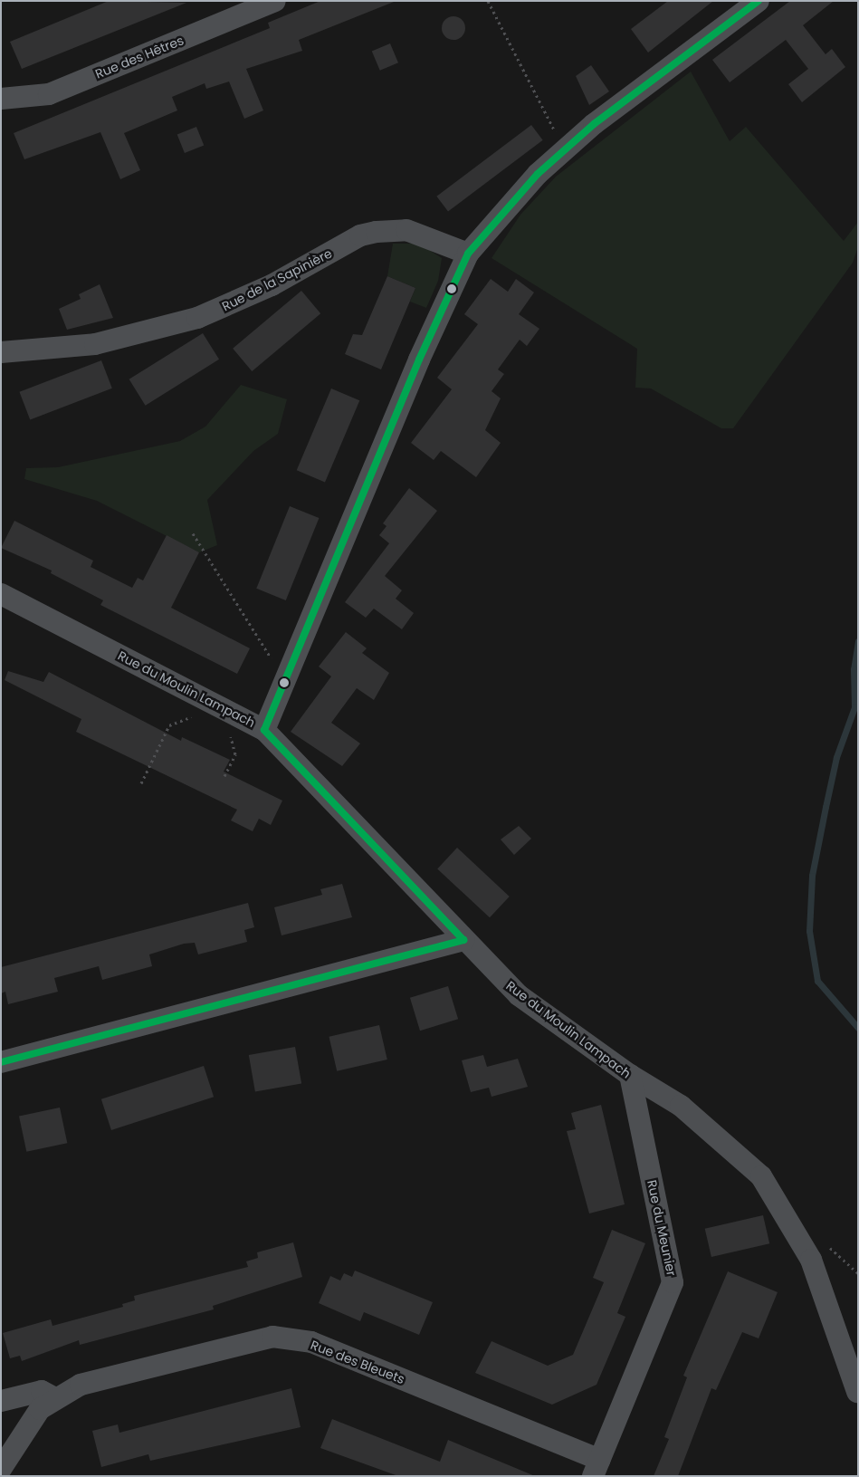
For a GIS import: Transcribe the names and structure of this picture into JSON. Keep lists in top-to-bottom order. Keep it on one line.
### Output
{"streets":{"street":["Rue des Hêtres","Rue de la Sapinière","Rue du Moulin Lampach","Rue du Meunier","Rue des Bleuets"]},"crossings":[["Rue du Moulin Lampach","Rue du Meunier"],["Rue du Meunier","Rue des Bleuets"]]}
